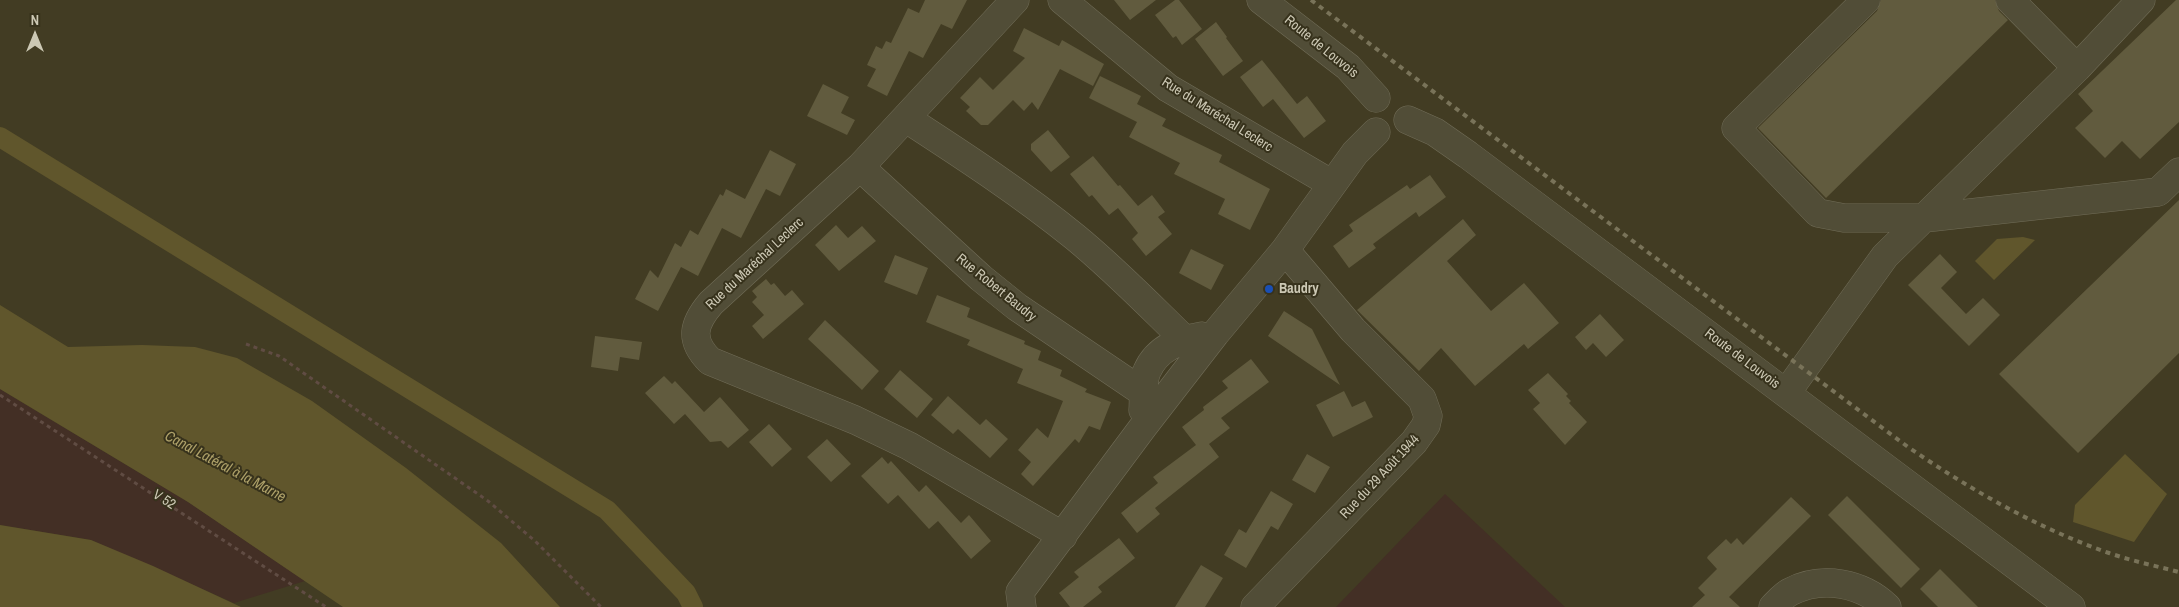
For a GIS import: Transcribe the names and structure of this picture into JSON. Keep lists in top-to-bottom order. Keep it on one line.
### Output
{"streets":{"street":["Route de Louvois","Rue du Maréchal Leclerc","Rue Robert Baudry","Rue du 29 Août 1944"],"path":["V 52"]},"crossings":[["Rue du Maréchal Leclerc","Rue Robert Baudry"]],"water":["Canal Latéral à la Marne"],"places":["Baudry"],"north":"top"}
